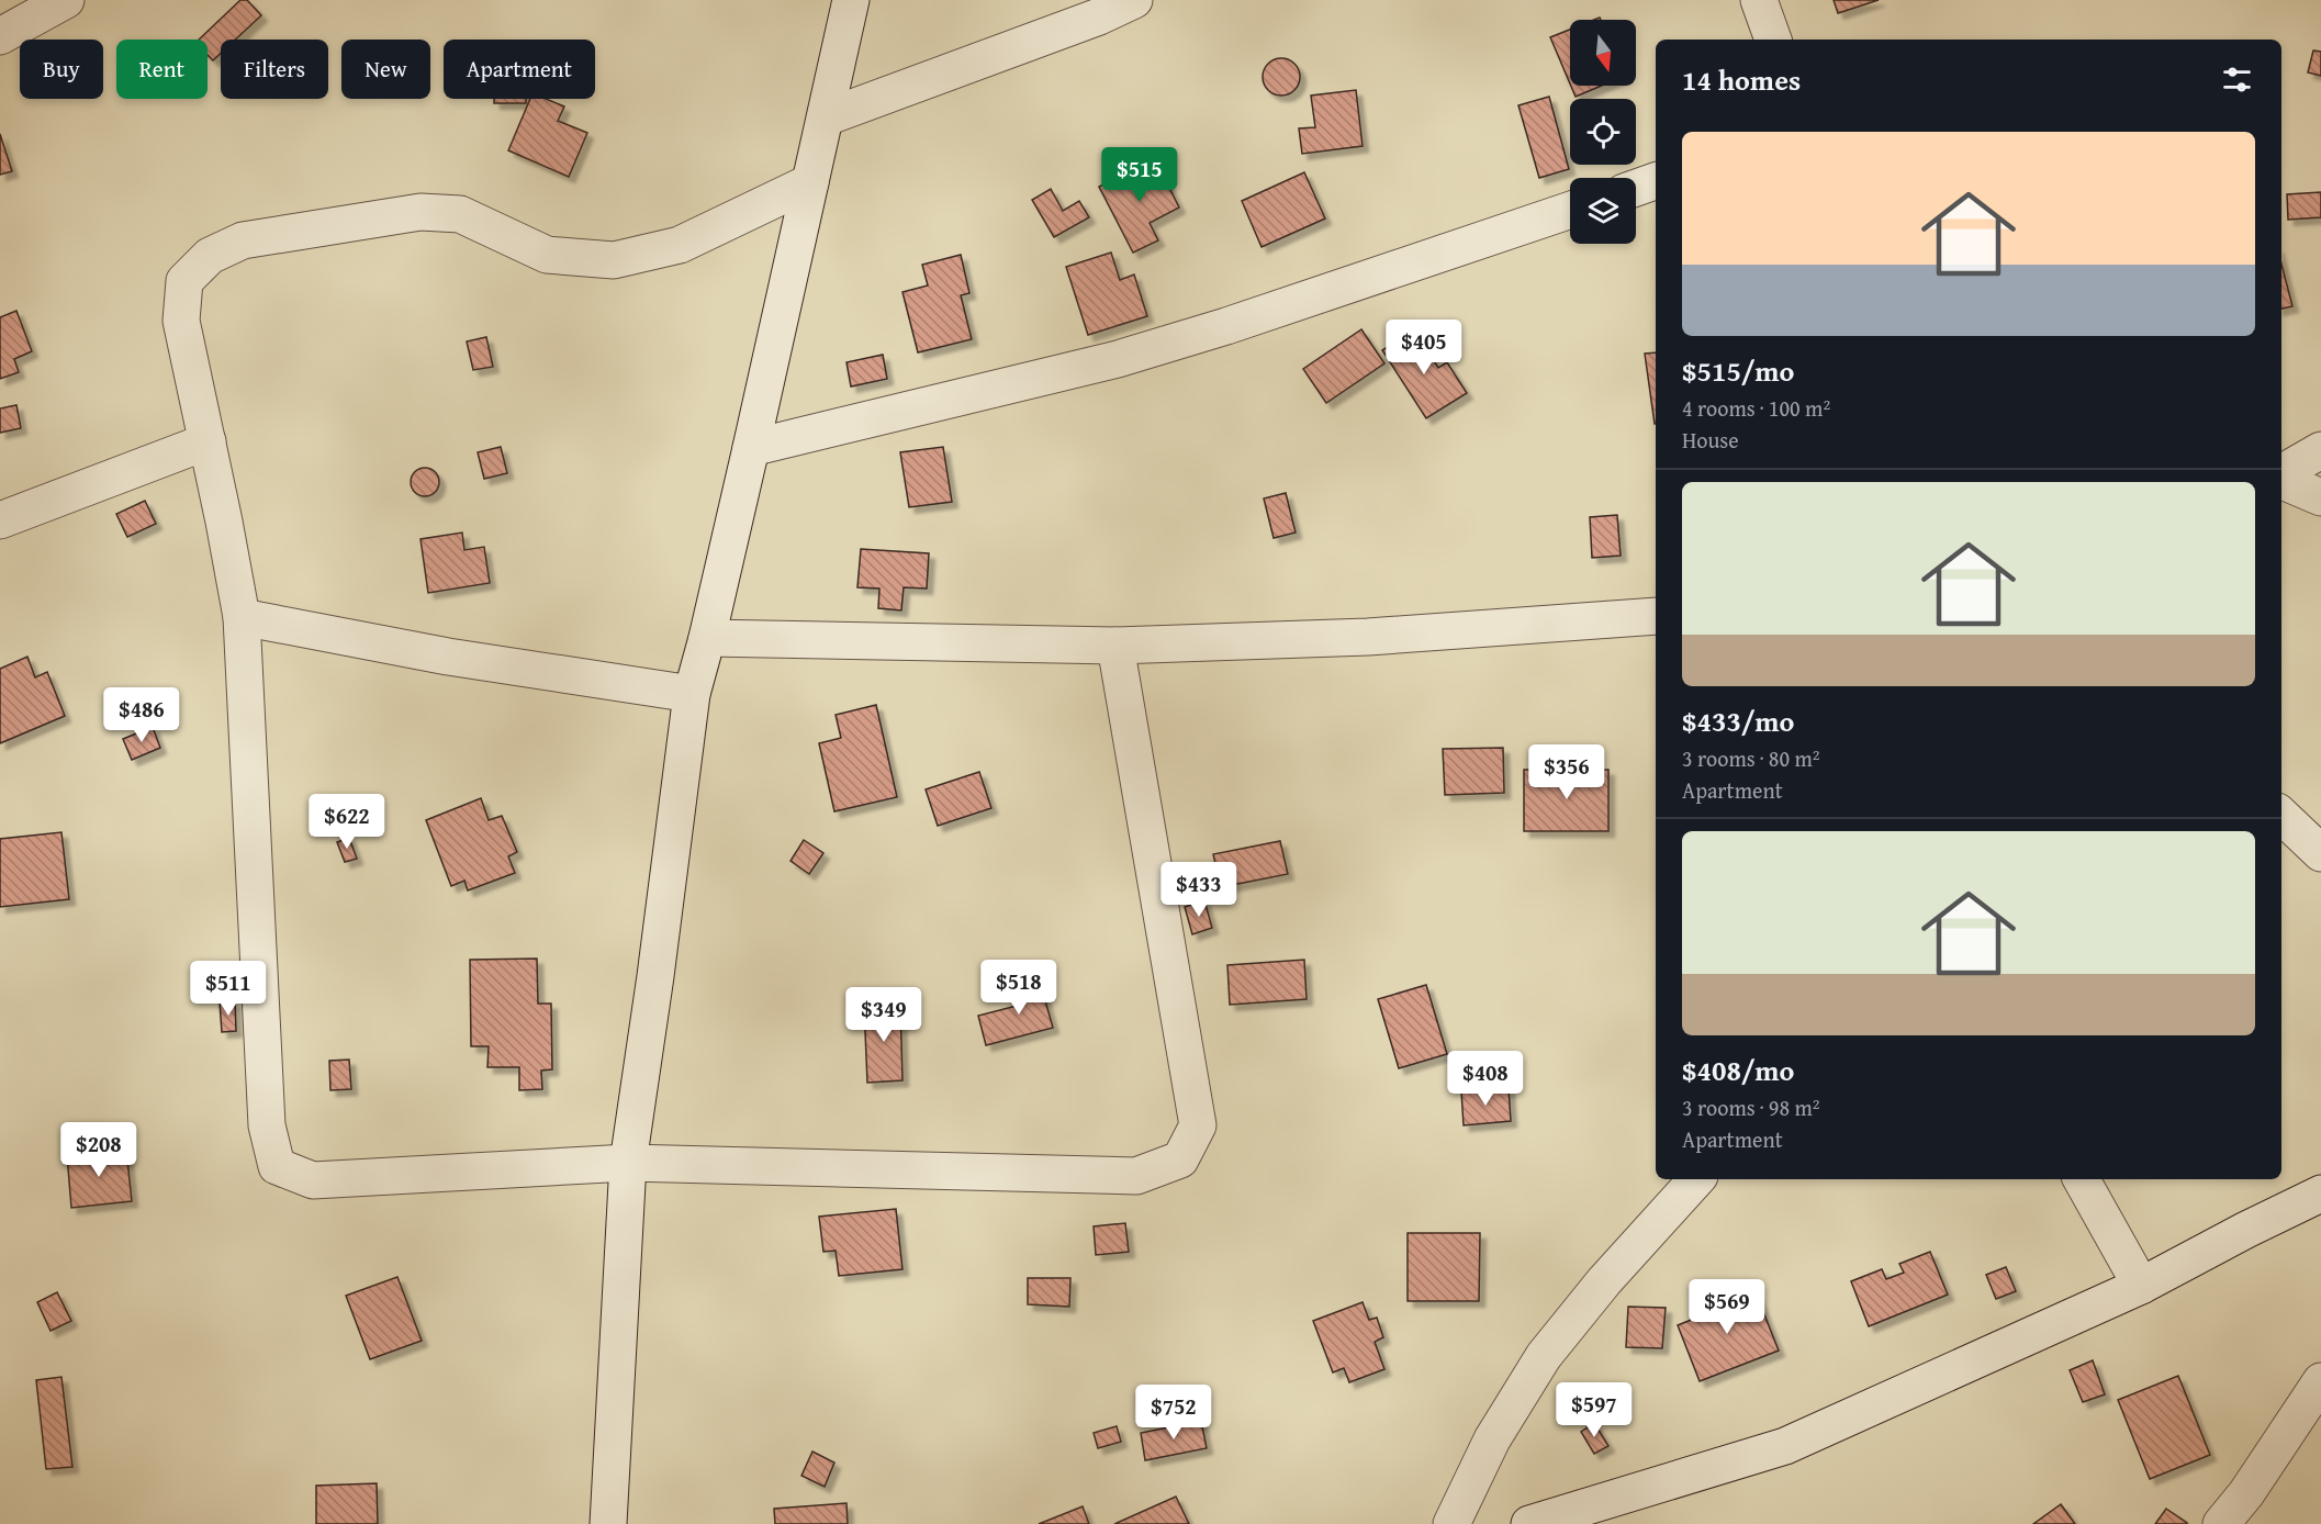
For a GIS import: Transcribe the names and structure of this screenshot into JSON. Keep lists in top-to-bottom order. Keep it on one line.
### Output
{"north":"bottom","page":{"chip":["Buy","Rent","Filters","New","Apartment"],"heading":"14 homes","list":[{"name":"$515/mo","note":"4 rooms · 100 m² · House"},{"name":"$433/mo","note":"3 rooms · 80 m² · Apartment"},{"name":"$408/mo","note":"3 rooms · 98 m² · Apartment"}],"price":["$515","$405","$486","$356","$622","$433","$518","$511","$349","$408","$208","$569","$597","$752"]}}
